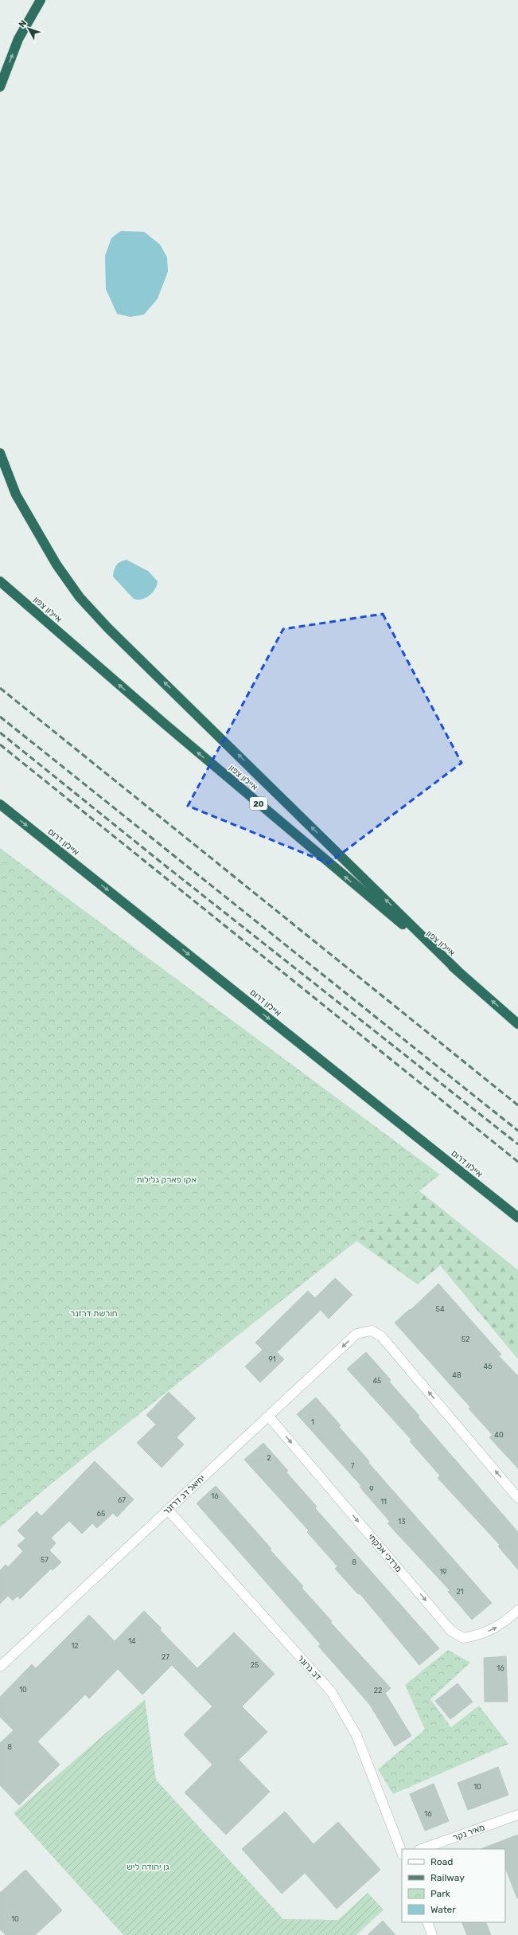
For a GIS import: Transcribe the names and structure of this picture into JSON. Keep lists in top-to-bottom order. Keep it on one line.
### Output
{"streets":{"highway":["איילון צפון","20","איילון דרום"],"street":["יחיאל דב דרזנר","מרדכי אלקחי","דב גרונר","מאיר נקר"]},"crossings":[["יחיאל דב דרזנר","מרדכי אלקחי"],["יחיאל דב דרזנר","דב גרונר"]],"one_way":["איילון דרום","מרדכי אלקחי"],"parks":["אקו פארק גלילות","חורשת דרזנר","גן יהודה ליש"],"house_numbers":["54","52","91","46","48","45","1","40","2","7","9","16","67","11","65","13","57","8","19","21","14","12","27","25","16","10","22","8","10","16","10"],"legend":["Road","Railway","Park","Water"],"north":"top left"}
